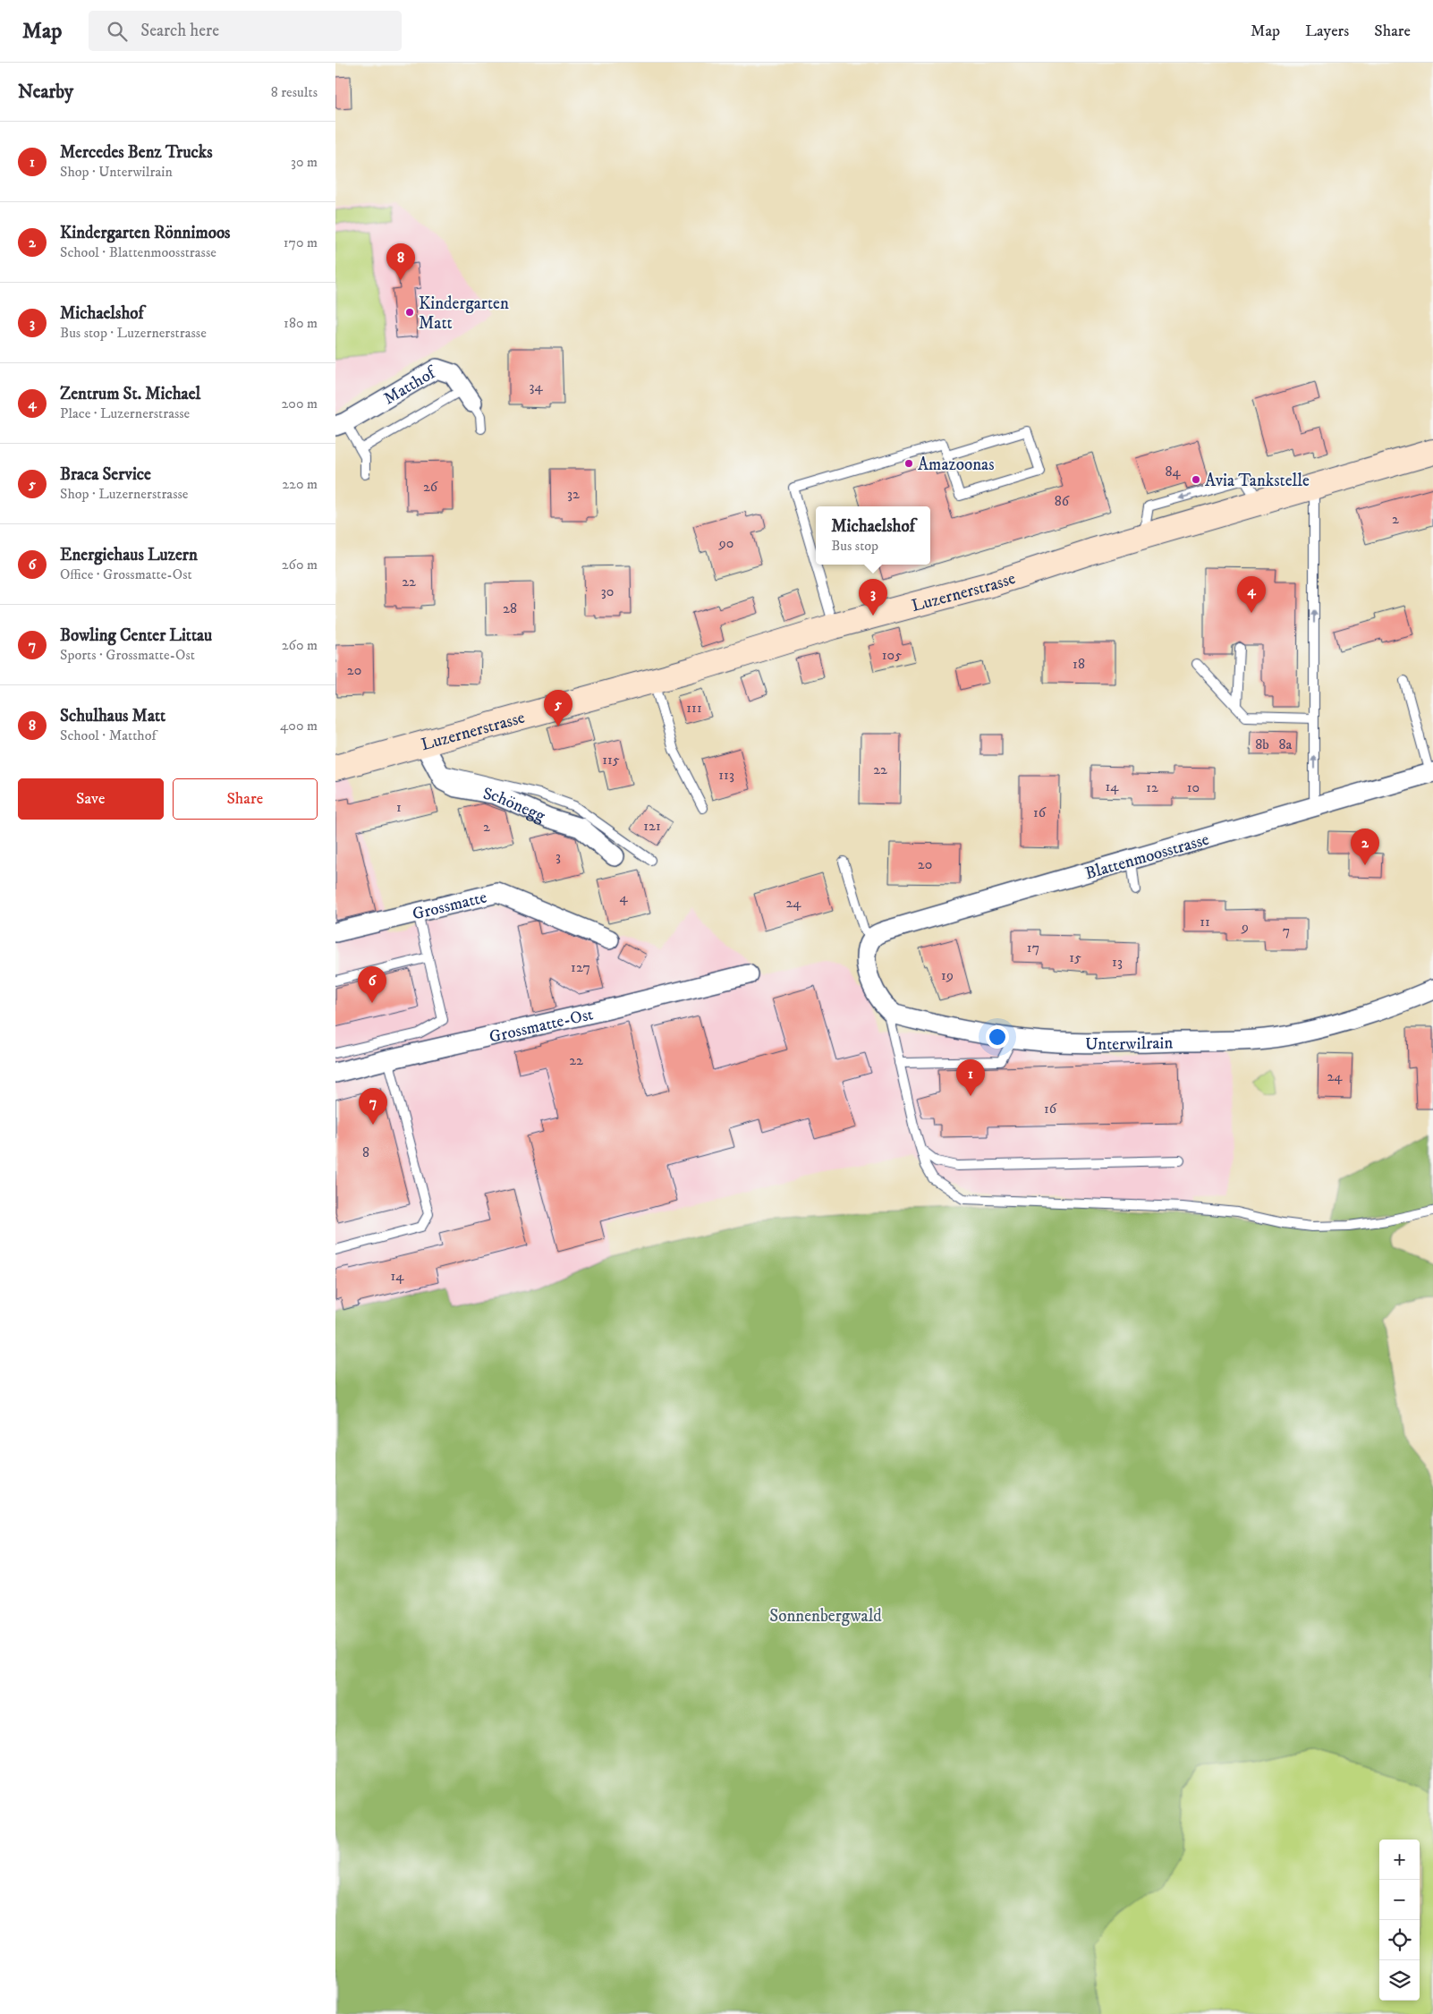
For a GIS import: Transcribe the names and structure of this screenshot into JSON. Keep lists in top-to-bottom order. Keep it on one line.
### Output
{"streets":{"main road":["Luzernerstrasse"],"street":["Matthof","Schönegg","Blattenmoosstrasse","Grossmatte","Grossmatte-Ost","Unterwilrain"]},"crossings":[["Luzernerstrasse","Schönegg"]],"parks":["Sonnenbergwald"],"places":["Kindergarten Matt","Amazoonas","Avia Tankstelle"],"house_numbers":["34","84","26","32","86","2","90","22","30","28","105","18","20","111","8b","8a","115","22","113","14","12","10","1","16","121","2","3","20","4","24","11","9","7","17","15","13","127","19","22","24","16","8","14"],"page":{"header":"Map","search":"Search here","nav":["Map","Layers","Share"],"heading":["Nearby","8 results"],"list":[{"mark":"1","name":"Mercedes Benz Trucks","note":"Shop · Unterwilrain","value":"30 m"},{"mark":"2","name":"Kindergarten Rönnimoos","note":"School · Blattenmoosstrasse","value":"170 m"},{"mark":"3","name":"Michaelshof","note":"Bus stop · Luzernerstrasse","value":"180 m"},{"mark":"4","name":"Zentrum St. Michael","note":"Place · Luzernerstrasse","value":"200 m"},{"mark":"5","name":"Braca Service","note":"Shop · Luzernerstrasse","value":"220 m"},{"mark":"6","name":"Energiehaus Luzern","note":"Office · Grossmatte-Ost","value":"260 m"},{"mark":"7","name":"Bowling Center Littau","note":"Sports · Grossmatte-Ost","value":"260 m"},{"mark":"8","name":"Schulhaus Matt","note":"School · Matthof","value":"400 m"}],"pins":["8","4","3","5","2","6","1","7"],"popup":["Michaelshof","Bus stop"],"buttons":["Save","Share"],"map_buttons":["+","−"]}}
